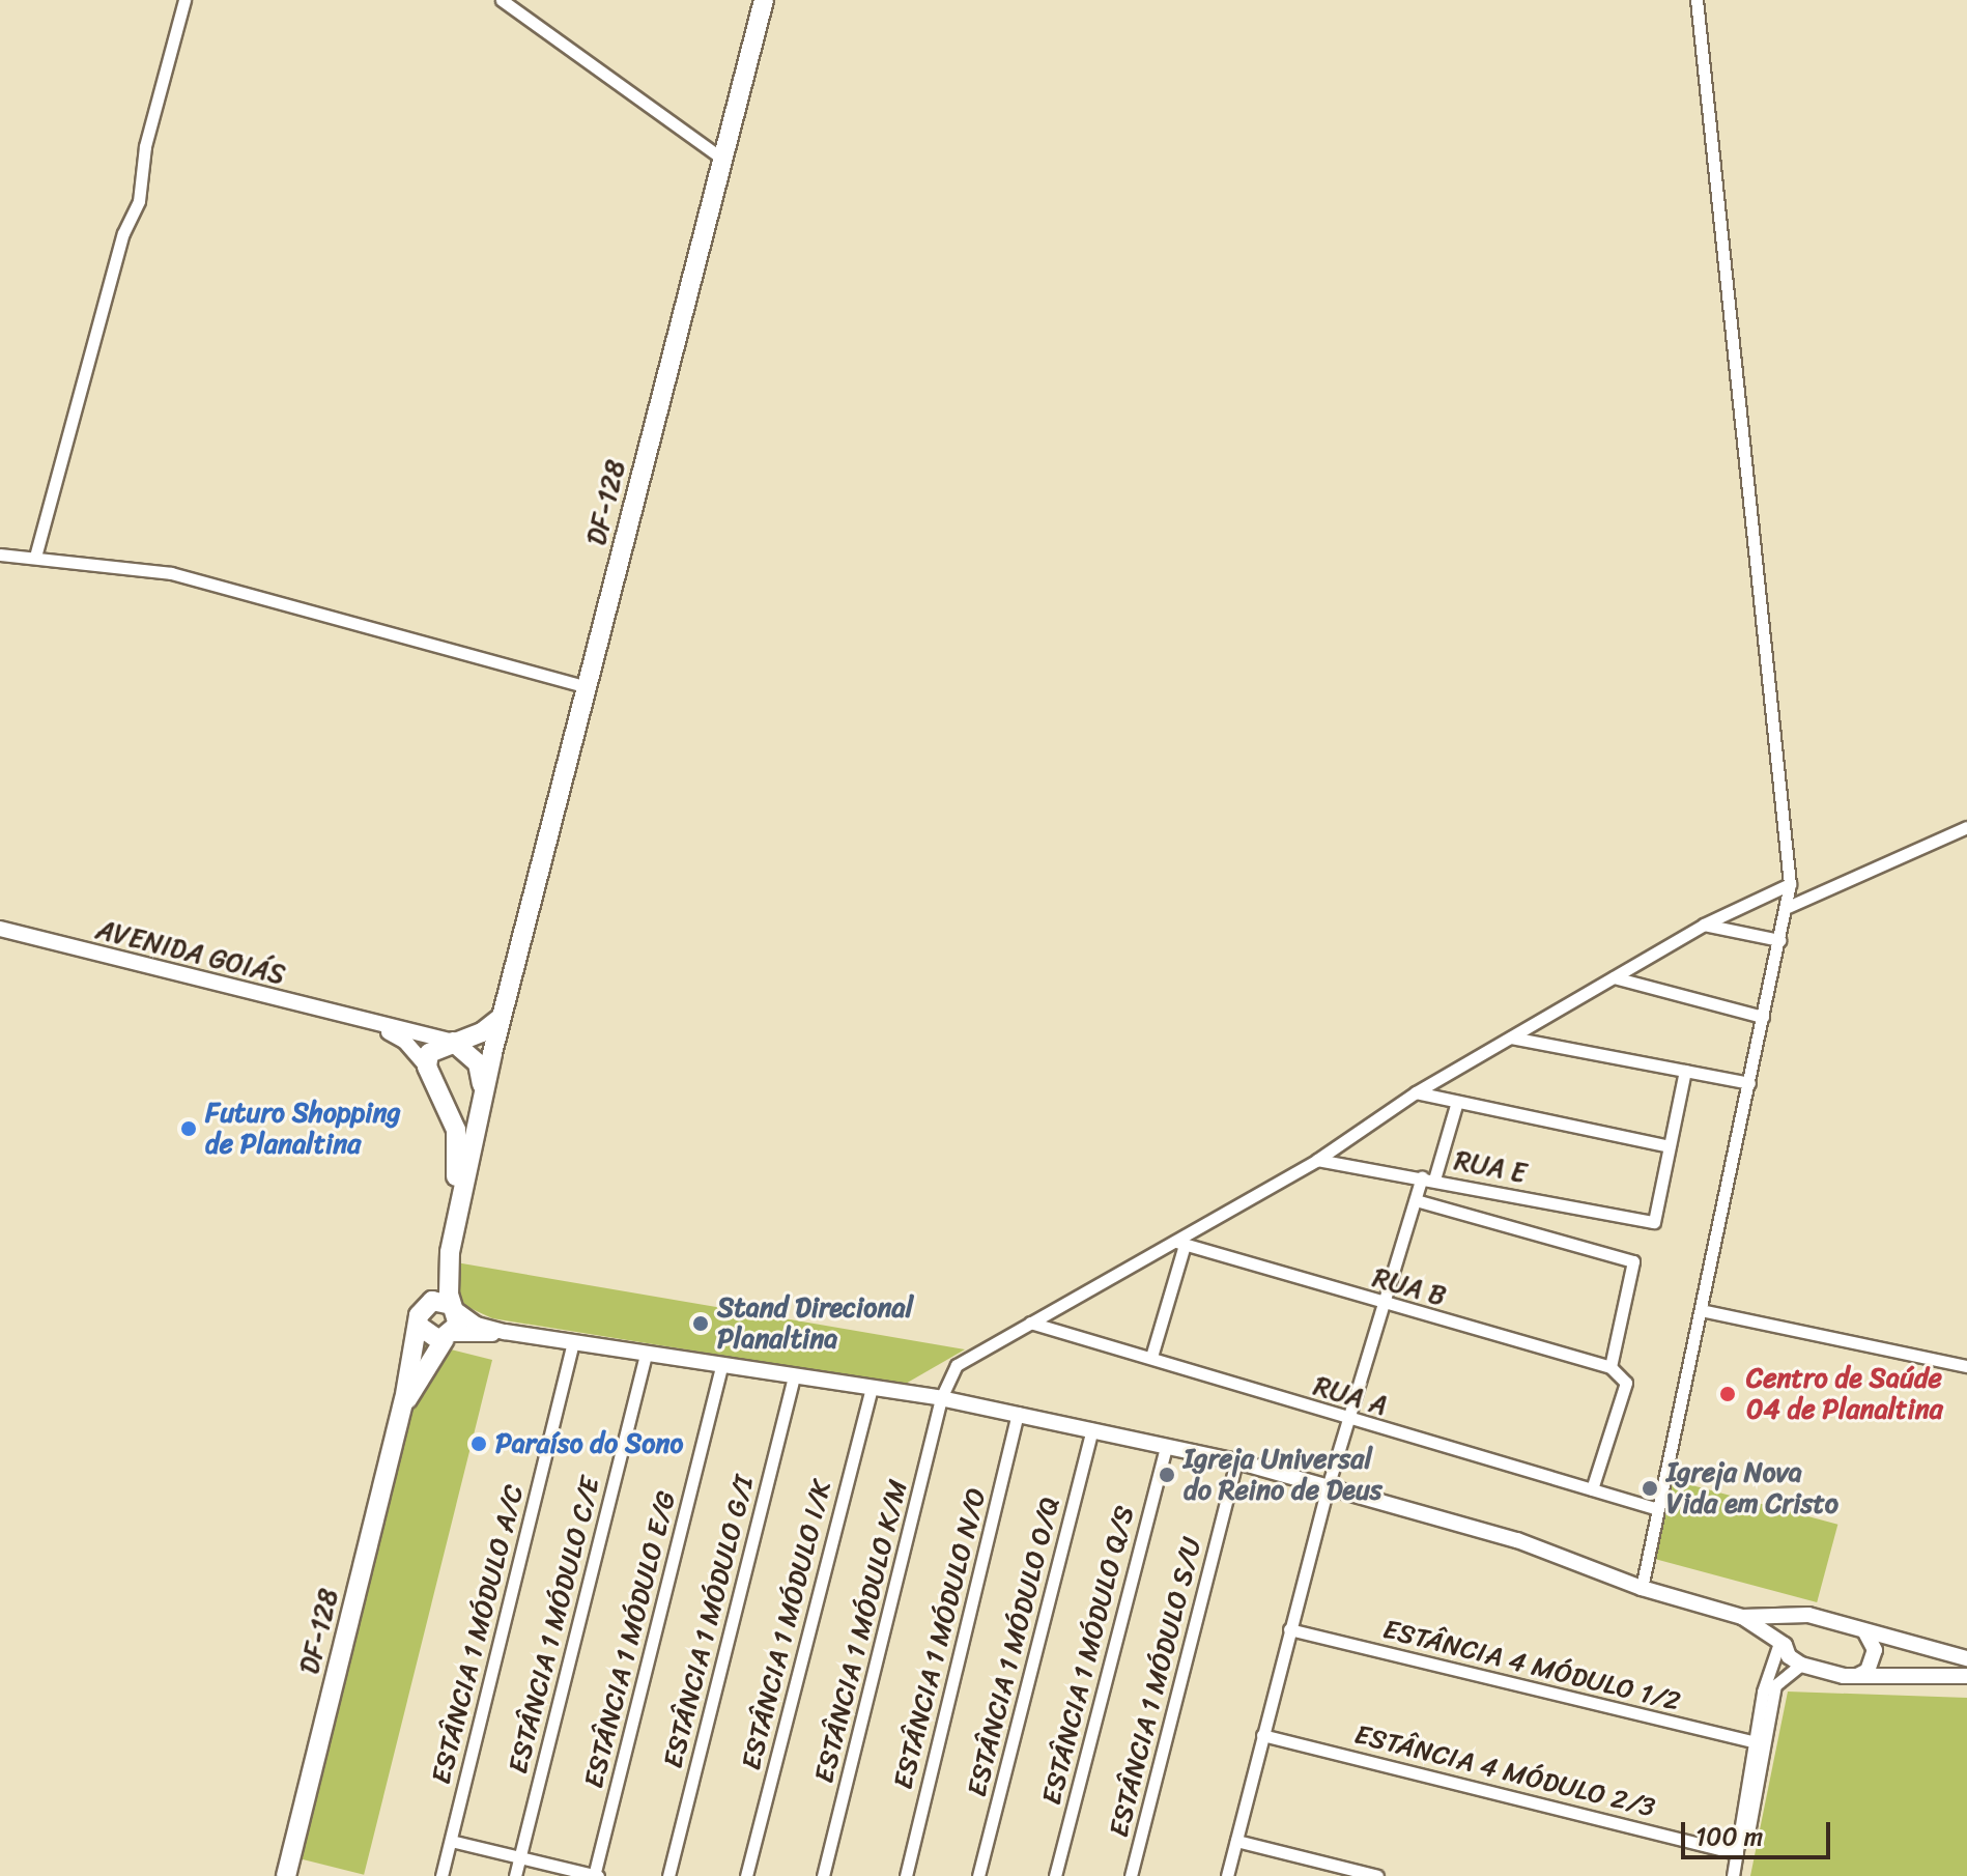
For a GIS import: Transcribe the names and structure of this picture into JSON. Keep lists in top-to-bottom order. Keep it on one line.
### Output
{"streets":{"main road":["DF-128"],"street":["AVENIDA GOIÁS","RUA E","RUA B","RUA A","ESTÂNCIA 1 MÓDULO G/I","ESTÂNCIA 1 MÓDULO C/E","ESTÂNCIA 1 MÓDULO I/K","ESTÂNCIA 1 MÓDULO K/M","ESTÂNCIA 1 MÓDULO A/C","ESTÂNCIA 1 MÓDULO N/O","ESTÂNCIA 1 MÓDULO E/G","ESTÂNCIA 1 MÓDULO O/Q","ESTÂNCIA 1 MÓDULO Q/S","ESTÂNCIA 4 MÓDULO 1/2","ESTÂNCIA 1 MÓDULO S/U","ESTÂNCIA 4 MÓDULO 2/3"]},"crossings":[["DF-128","AVENIDA GOIÁS"],["RUA E","ESTÂNCIA 1 MÓDULO K/M"],["RUA B","RUA A"],["RUA B","ESTÂNCIA 1 MÓDULO K/M"],["RUA A","ESTÂNCIA 1 MÓDULO K/M"]],"places":["Futuro Shopping de Planaltina","Stand Direcional Planaltina","Centro de Saúde 04 de Planaltina","Paraíso do Sono","Igreja Universal do Reino de Deus","Igreja Nova Vida em Cristo"],"scale_bar":"100 m"}
